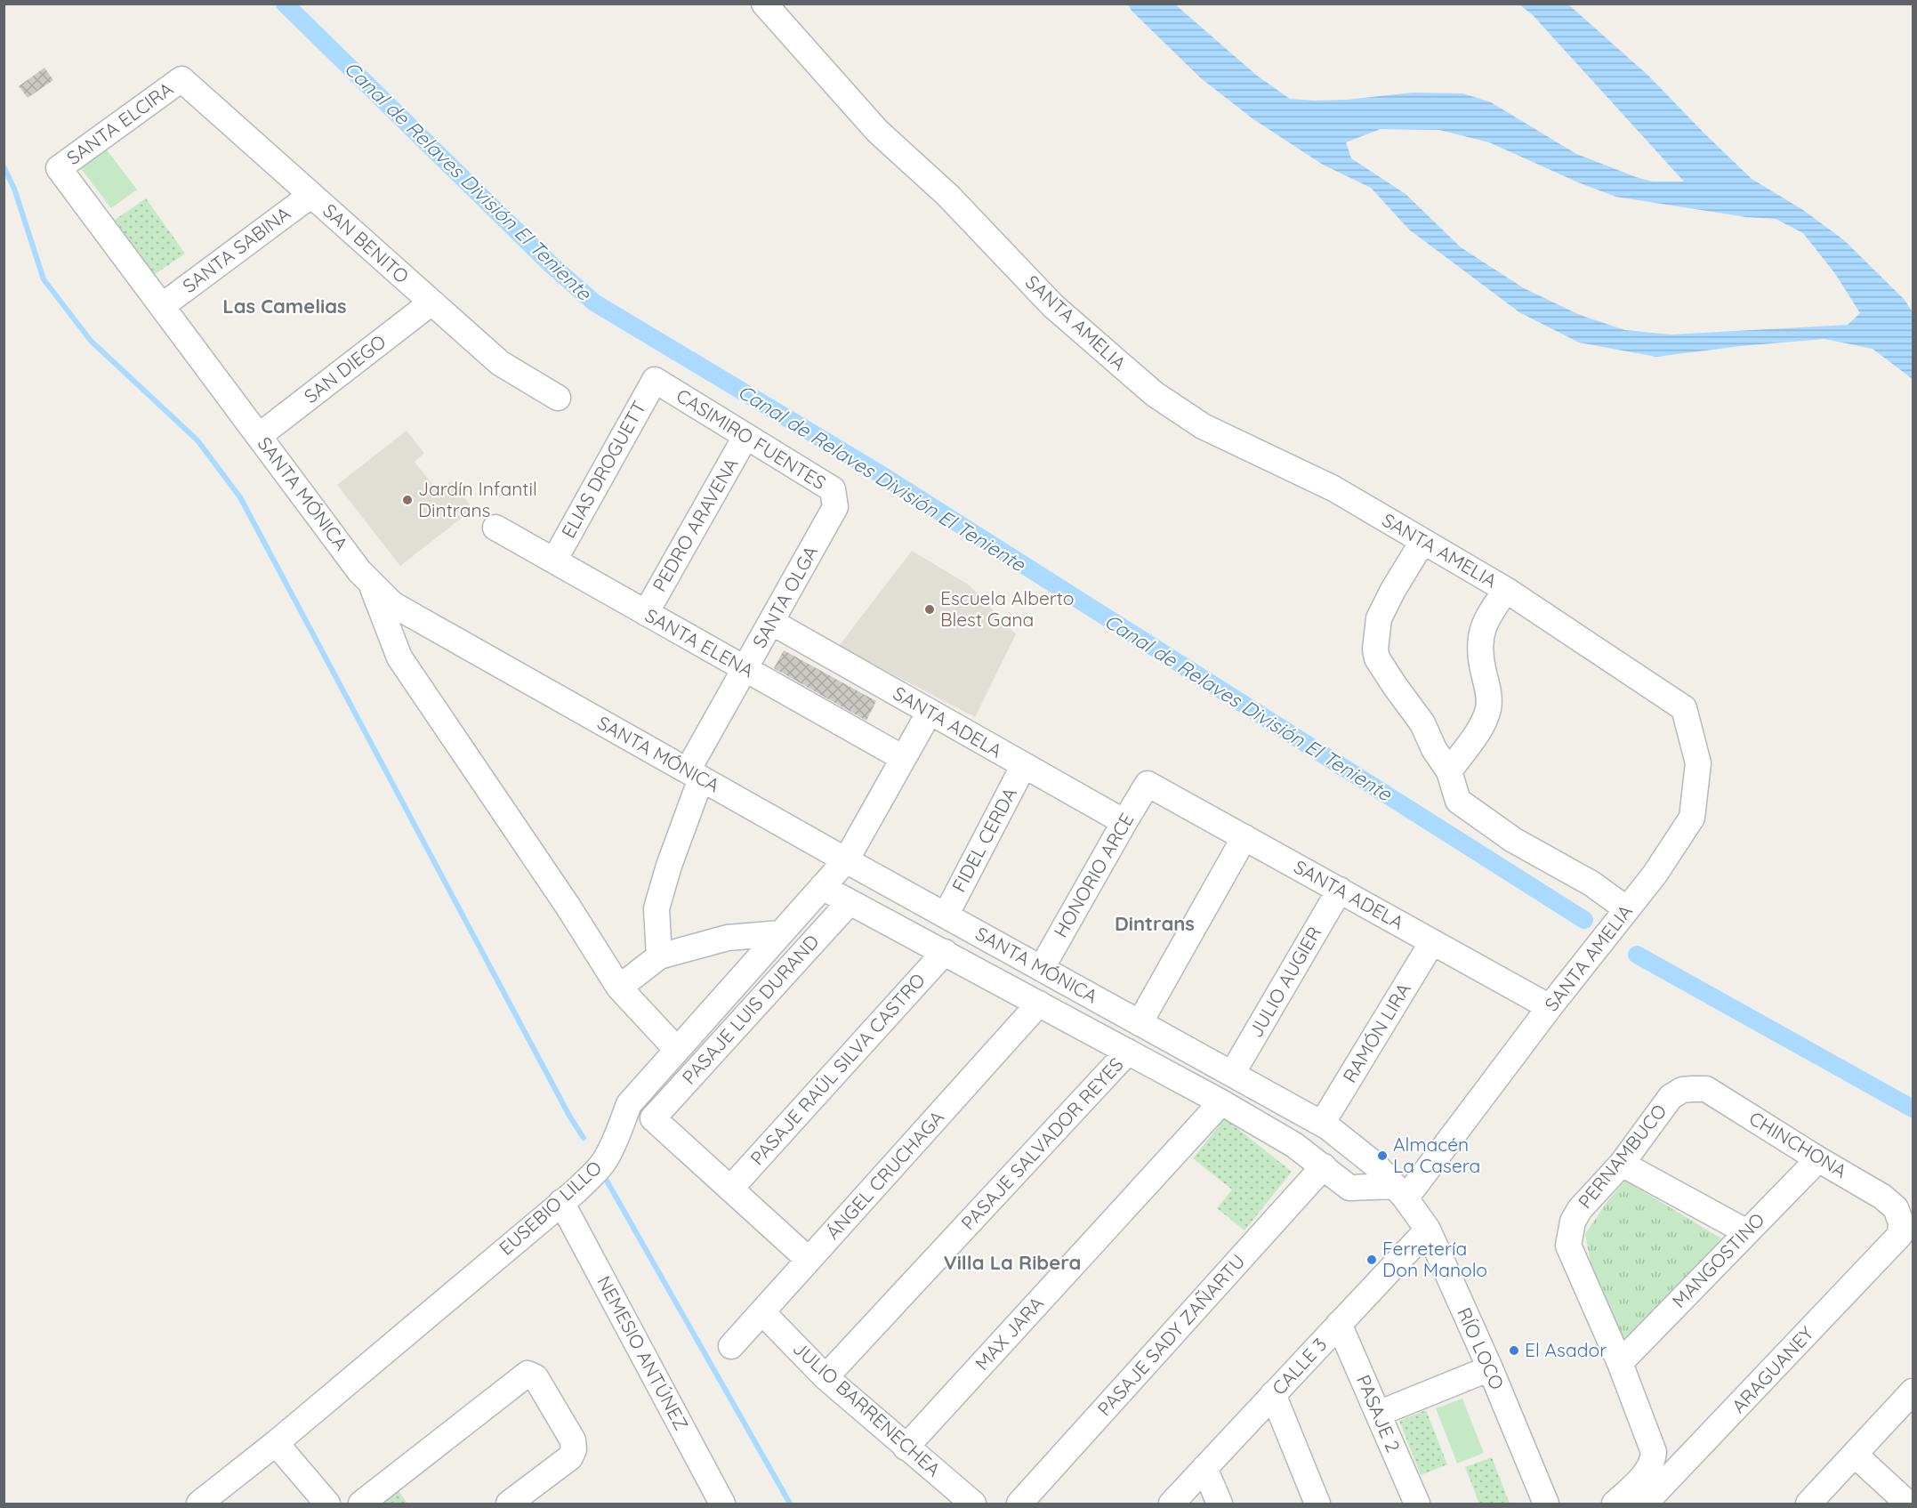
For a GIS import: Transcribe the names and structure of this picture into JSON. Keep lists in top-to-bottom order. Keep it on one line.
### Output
{"streets":{"street":["SANTA ELCIRA","SAN BENITO","SANTA SABINA","SANTA AMELIA","SAN DIEGO","CASIMIRO FUENTES","ELIAS DROGUETT","SANTA MÓNICA","PEDRO ARAVENA","SANTA OLGA","SANTA ELENA","SANTA ADELA","FIDEL CERDA","HONORIO ARCE","JULIO AUGIER","PASAJE LUIS DURAND","RAMÓN LIRA","PASAJE RAÚL SILVA CASTRO","PASAJE SALVADOR REYES","CHINCHONA","PERNAMBUCO","ÁNGEL CRUCHAGA","EUSEBIO LILLO","MANGOSTINO","MAX JARA","PASAJE SADY ZAÑARTU","RÍO LOCO","NEMESIO ANTÚNEZ","CALLE 3","ARAGUANEY","JULIO BARRENECHEA","PASAJE 2"]},"crossings":[["SANTA ELCIRA","SAN BENITO"],["SANTA ELCIRA","SANTA MÓNICA"],["SAN BENITO","SANTA SABINA"],["SAN BENITO","SAN DIEGO"],["SANTA SABINA","SANTA MÓNICA"],["SANTA AMELIA","SANTA MÓNICA"],["SANTA AMELIA","SANTA ADELA"],["SANTA AMELIA","RÍO LOCO"],["SAN DIEGO","SANTA MÓNICA"],["CASIMIRO FUENTES","ELIAS DROGUETT"],["CASIMIRO FUENTES","PEDRO ARAVENA"],["CASIMIRO FUENTES","SANTA OLGA"],["ELIAS DROGUETT","SANTA ELENA"],["SANTA MÓNICA","SANTA OLGA"],["SANTA MÓNICA","FIDEL CERDA"],["SANTA MÓNICA","HONORIO ARCE"],["SANTA MÓNICA","JULIO AUGIER"],["SANTA MÓNICA","PASAJE LUIS DURAND"],["SANTA MÓNICA","RAMÓN LIRA"],["SANTA MÓNICA","PASAJE RAÚL SILVA CASTRO"],["SANTA MÓNICA","PASAJE SALVADOR REYES"],["SANTA MÓNICA","ÁNGEL CRUCHAGA"],["SANTA MÓNICA","EUSEBIO LILLO"],["SANTA MÓNICA","MAX JARA"],["SANTA MÓNICA","PASAJE SADY ZAÑARTU"],["SANTA MÓNICA","RÍO LOCO"],["PEDRO ARAVENA","SANTA ELENA"],["SANTA OLGA","SANTA ELENA"],["SANTA OLGA","SANTA ADELA"],["SANTA ELENA","EUSEBIO LILLO"],["SANTA ADELA","FIDEL CERDA"],["SANTA ADELA","HONORIO ARCE"],["SANTA ADELA","JULIO AUGIER"],["SANTA ADELA","RAMÓN LIRA"],["SANTA ADELA","EUSEBIO LILLO"],["PASAJE LUIS DURAND","PASAJE RAÚL SILVA CASTRO"],["PASAJE SALVADOR REYES","JULIO BARRENECHEA"],["CHINCHONA","PERNAMBUCO"],["CHINCHONA","MANGOSTINO"],["CHINCHONA","ARAGUANEY"],["PERNAMBUCO","MANGOSTINO"],["ÁNGEL CRUCHAGA","JULIO BARRENECHEA"],["EUSEBIO LILLO","NEMESIO ANTÚNEZ"],["MAX JARA","JULIO BARRENECHEA"],["RÍO LOCO","CALLE 3"],["CALLE 3","PASAJE 2"]],"districts":["Las Camelias","Dintrans","Villa La Ribera"],"water":["Canal de Relaves División El Teniente"],"places":["Jardín Infantil Dintrans","Escuela Alberto Blest Gana","Almacén La Casera","Ferretería Don Manolo","El Asador"]}
